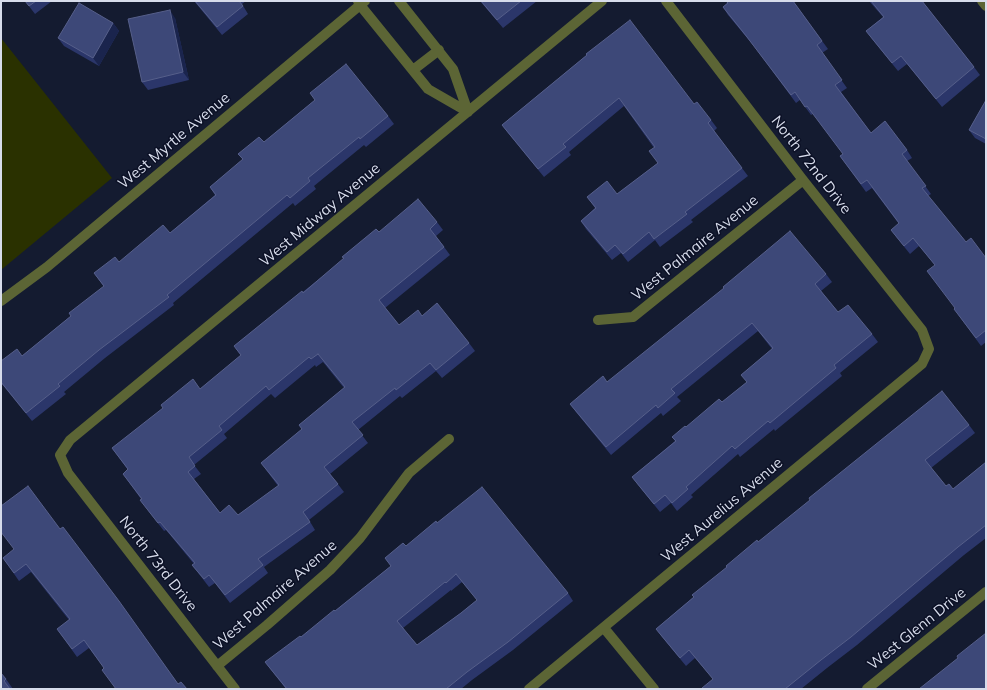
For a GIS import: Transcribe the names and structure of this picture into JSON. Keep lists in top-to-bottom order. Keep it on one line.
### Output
{"streets":{"street":["West Myrtle Avenue","North 72nd Drive","West Midway Avenue","West Palmaire Avenue","West Aurelius Avenue","North 73rd Drive","West Glenn Drive"]},"crossings":[["North 72nd Drive","West Palmaire Avenue"],["North 72nd Drive","West Aurelius Avenue"],["West Midway Avenue","North 73rd Drive"],["West Palmaire Avenue","North 73rd Drive"]]}
